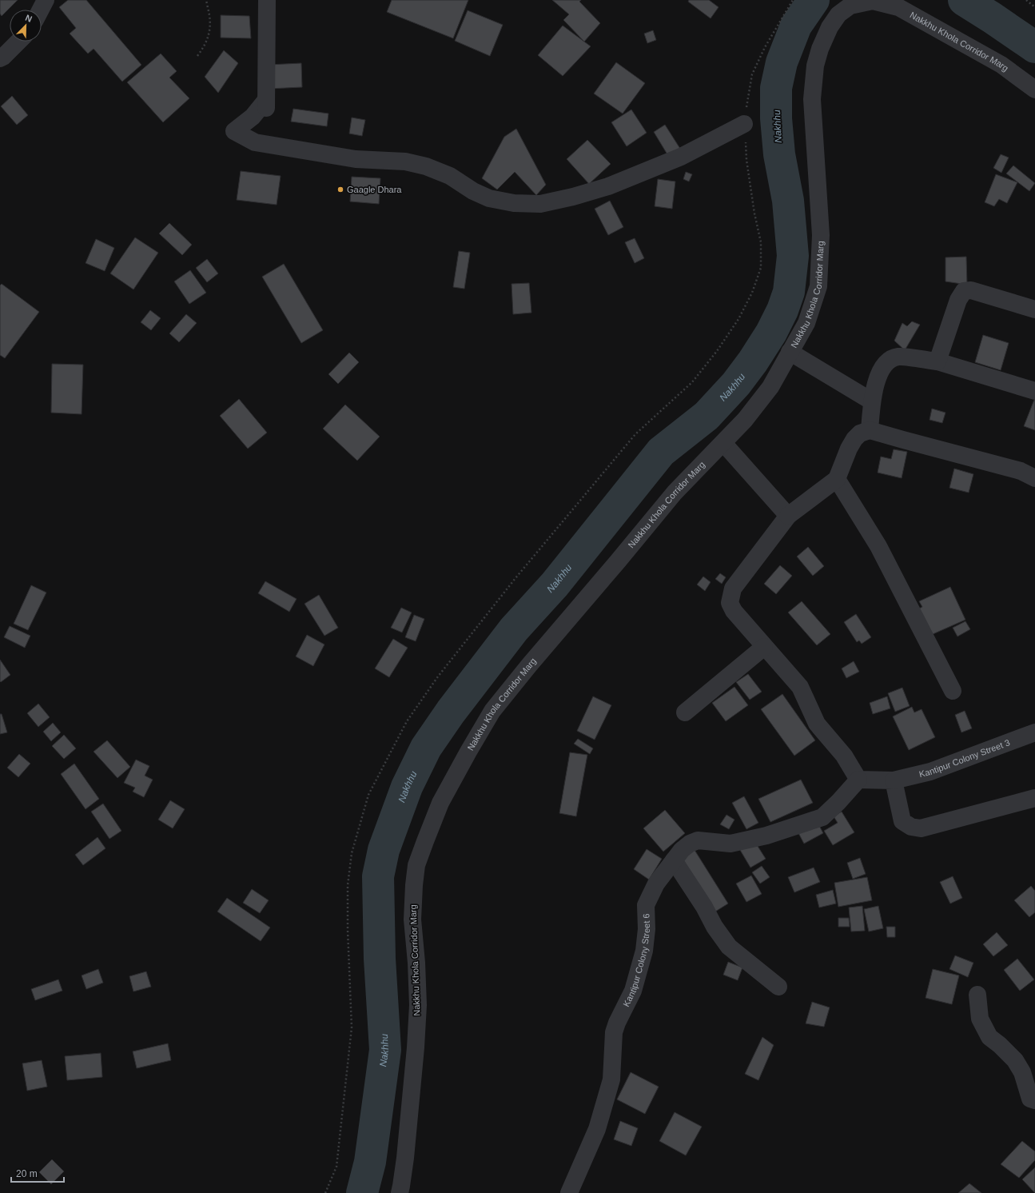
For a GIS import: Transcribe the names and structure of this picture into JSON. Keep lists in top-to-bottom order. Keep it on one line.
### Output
{"streets":{"street":["Nakkhu Khola Corridor Marg","Kantipur Colony Street 3","Kantipur Colony Street 6"]},"crossings":[["Kantipur Colony Street 3","Kantipur Colony Street 6"]],"water":["Nakhhu"],"places":["Gaagle Dhara"],"scale_bar":"20 m","north":"top right"}
